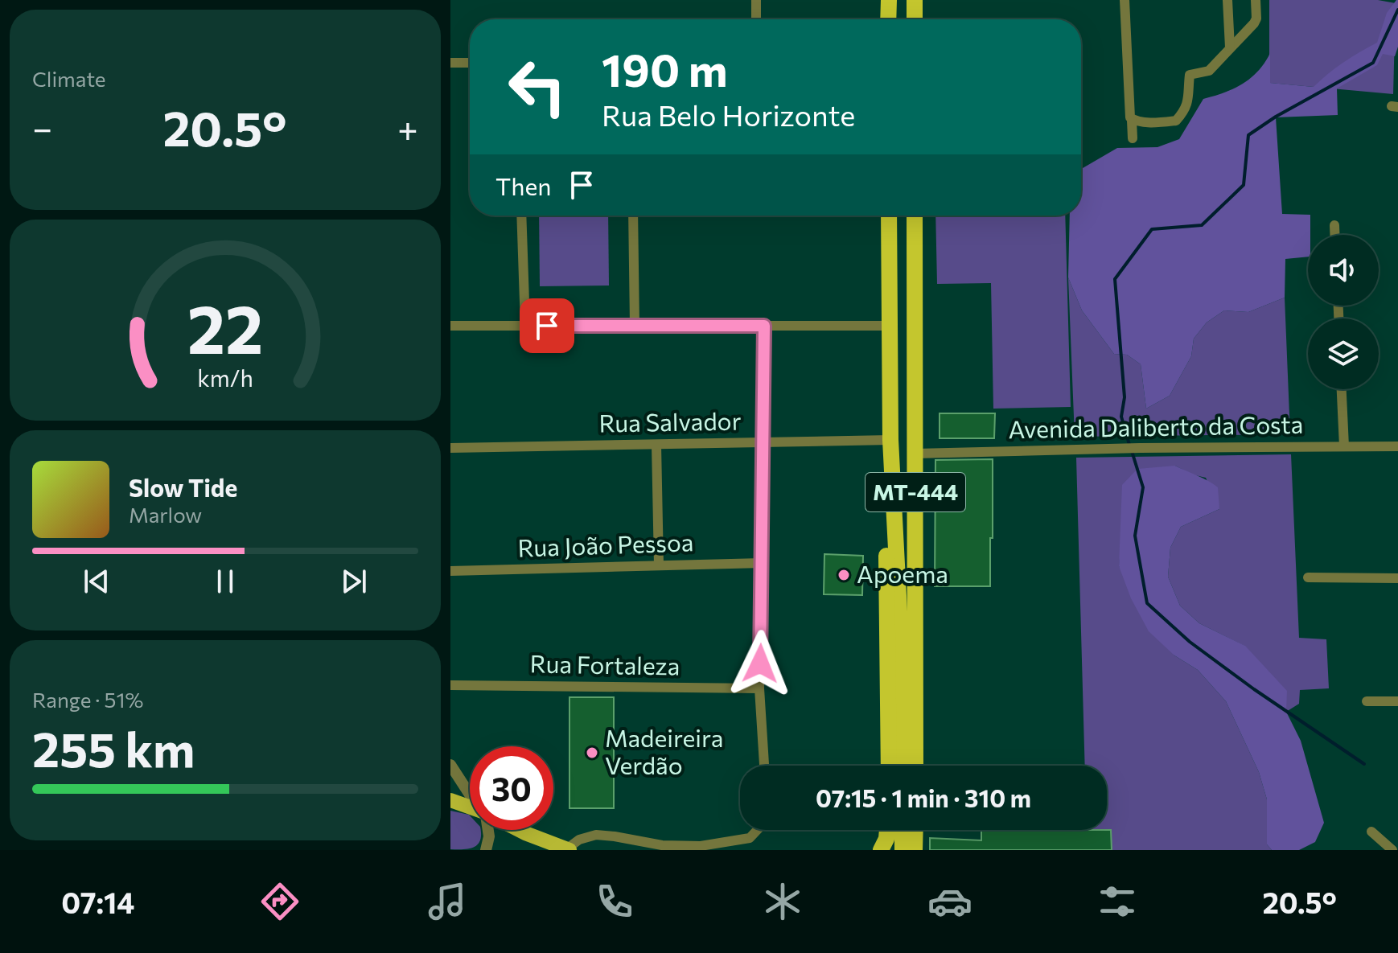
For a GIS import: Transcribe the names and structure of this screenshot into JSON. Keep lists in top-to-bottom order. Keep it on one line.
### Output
{"streets":{"highway":["MT-444"],"street":["Rua Salvador","Avenida Daliberto da Costa","Rua João Pessoa","Rua Fortaleza"]},"crossings":[["Rua Salvador","MT-444"],["Avenida Daliberto da Costa","MT-444"]],"places":["Apoema","Madeireira Verdão"],"page":{"tile":["Climate",["Range · 51%","255 km"]],"turn":["190 m","Rua Belo Horizonte"],"heat":["−","20.5°","+"],"then":"Then","song":["Slow Tide","Marlow"],"limit":"30","trip":"07:15 · 1 min · 310 m","tabs":["07:14","20.5°"],"gauge":["22","km/h"]}}
